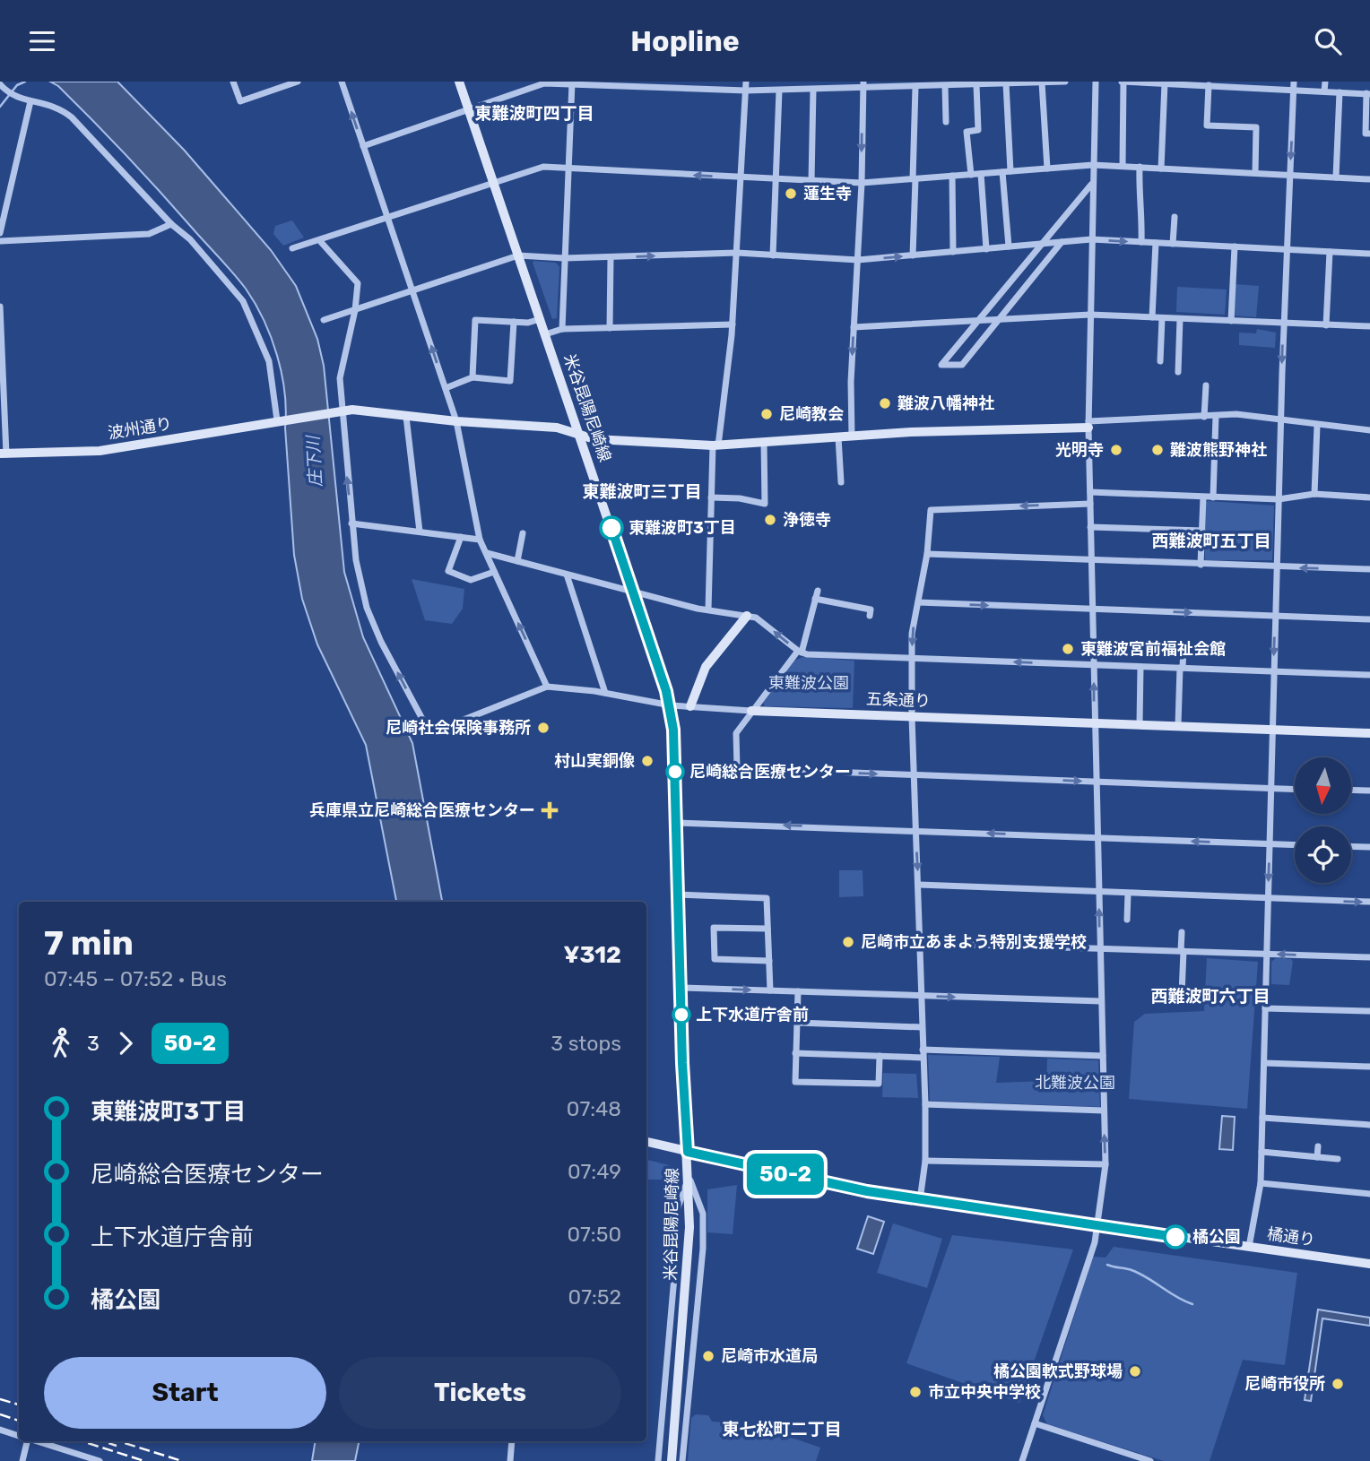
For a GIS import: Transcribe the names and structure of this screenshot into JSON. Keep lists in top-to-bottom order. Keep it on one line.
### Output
{"streets":{"street":["米谷昆陽尼崎線","波州通り","五条通り","橘通り"]},"crossings":[["米谷昆陽尼崎線","五条通り"],["米谷昆陽尼崎線","橘通り"]],"districts":["東難波町四丁目","東難波町三丁目","西難波町五丁目","西難波町六丁目","東七松町二丁目"],"water":["庄下川"],"parks":["東難波公園","北難波公園"],"places":{"other":["蓮生寺","難波八幡神社","尼崎教会","光明寺","難波熊野神社","浄徳寺","東難波町3丁目","東難波宮前福祉会館","尼崎社会保険事務所","村山実銅像","尼崎総合医療センター","尼崎市立あまよう特別支援学校","上下水道庁舎前","橘公園","尼崎市水道局","橘公園軟式野球場","尼崎市役所","市立中央中学校"],"health":["兵庫県立尼崎総合医療センター"]},"lines":["bus line 50-2"],"north":"bottom","page":{"header":"Hopline","on_map":"50-2","heading":["7 min","07:45 – 07:52 · Bus","¥312"],"legs":["3","50-2","3 stops"],"list":[{"name":"東難波町3丁目","value":"07:48"},{"name":"尼崎総合医療センター","value":"07:49"},{"name":"上下水道庁舎前","value":"07:50"},{"name":"橘公園","value":"07:52"}],"buttons":["Start","Tickets"]}}
